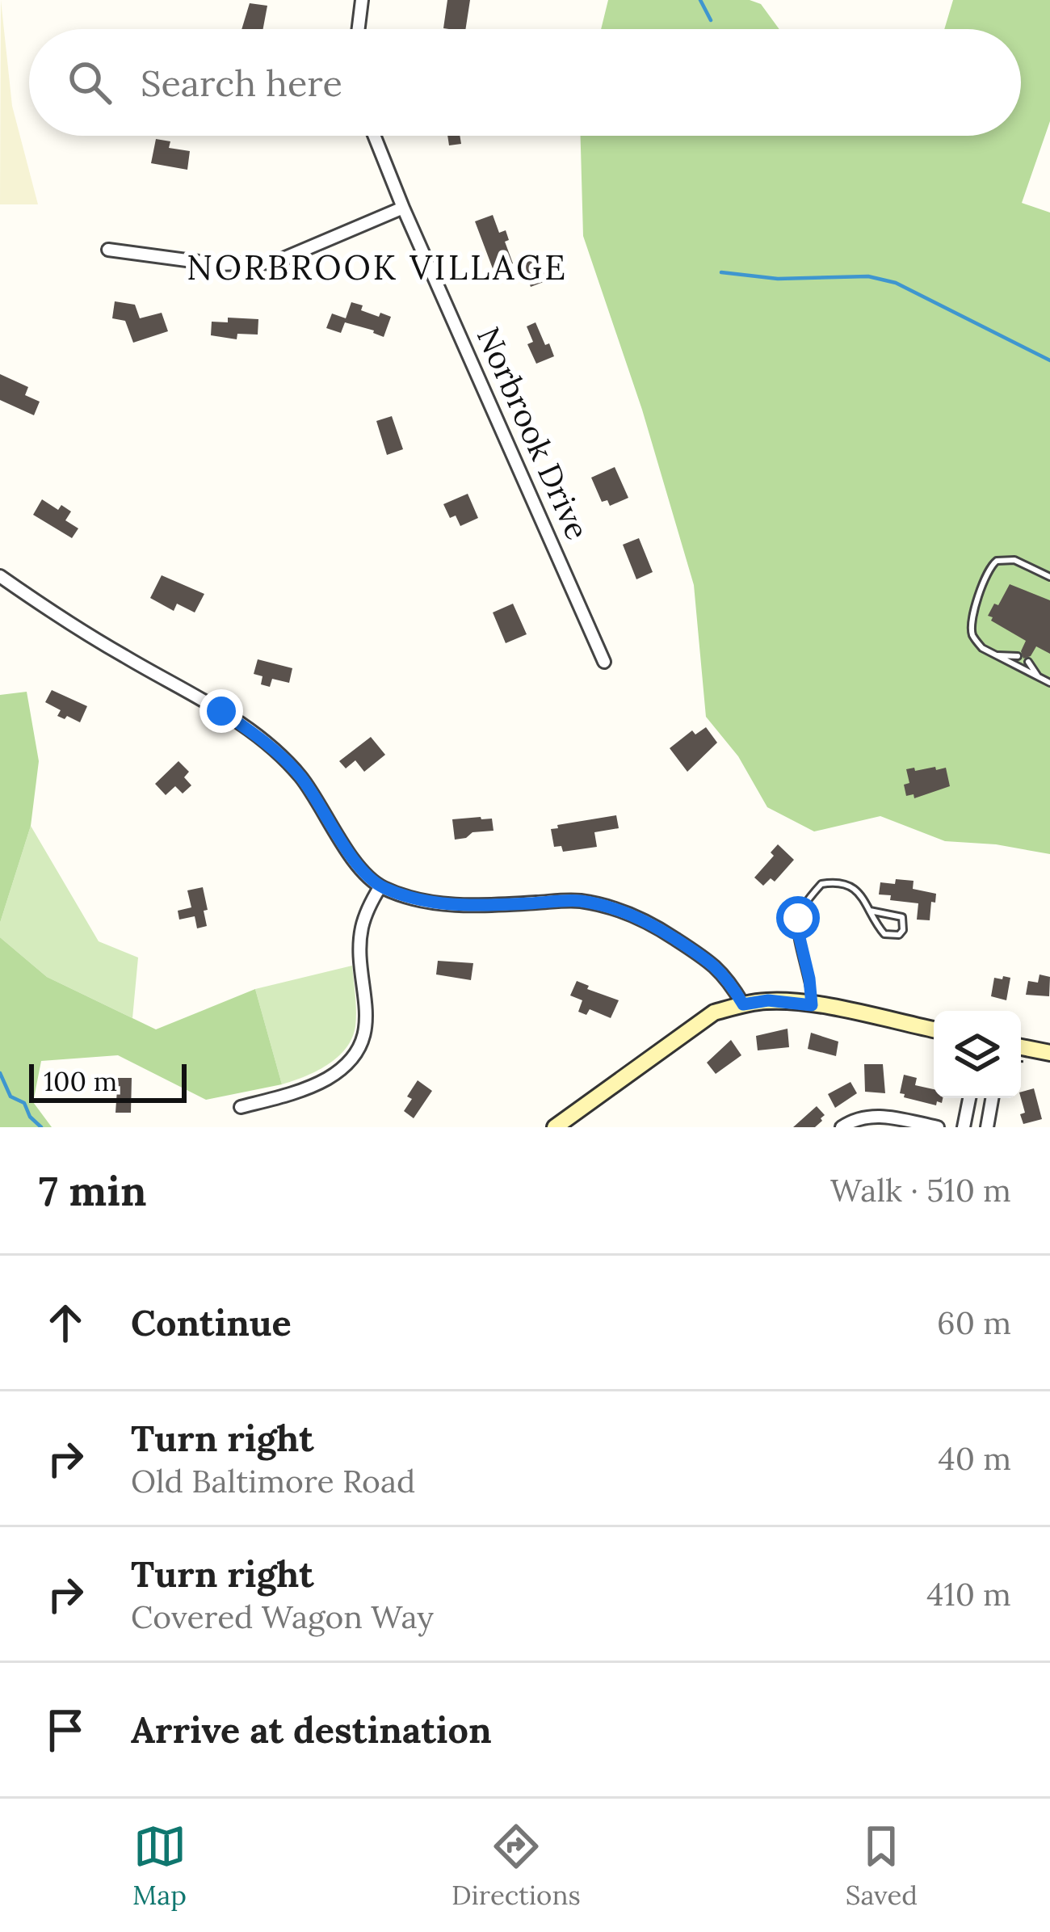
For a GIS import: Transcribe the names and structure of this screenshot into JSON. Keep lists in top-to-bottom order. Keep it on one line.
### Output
{"streets":{"street":["Norbrook Drive"]},"districts":["NORBROOK VILLAGE"],"scale_bar":"100 m","page":{"search":"Search here","scale":"100 m","heading":["7 min","Walk · 510 m"],"list":[["Continue","60 m"],["Turn right","Old Baltimore Road","40 m"],["Turn right","Covered Wagon Way","410 m"],"Arrive at destination"],"nav":["Map","Directions","Saved"]}}
